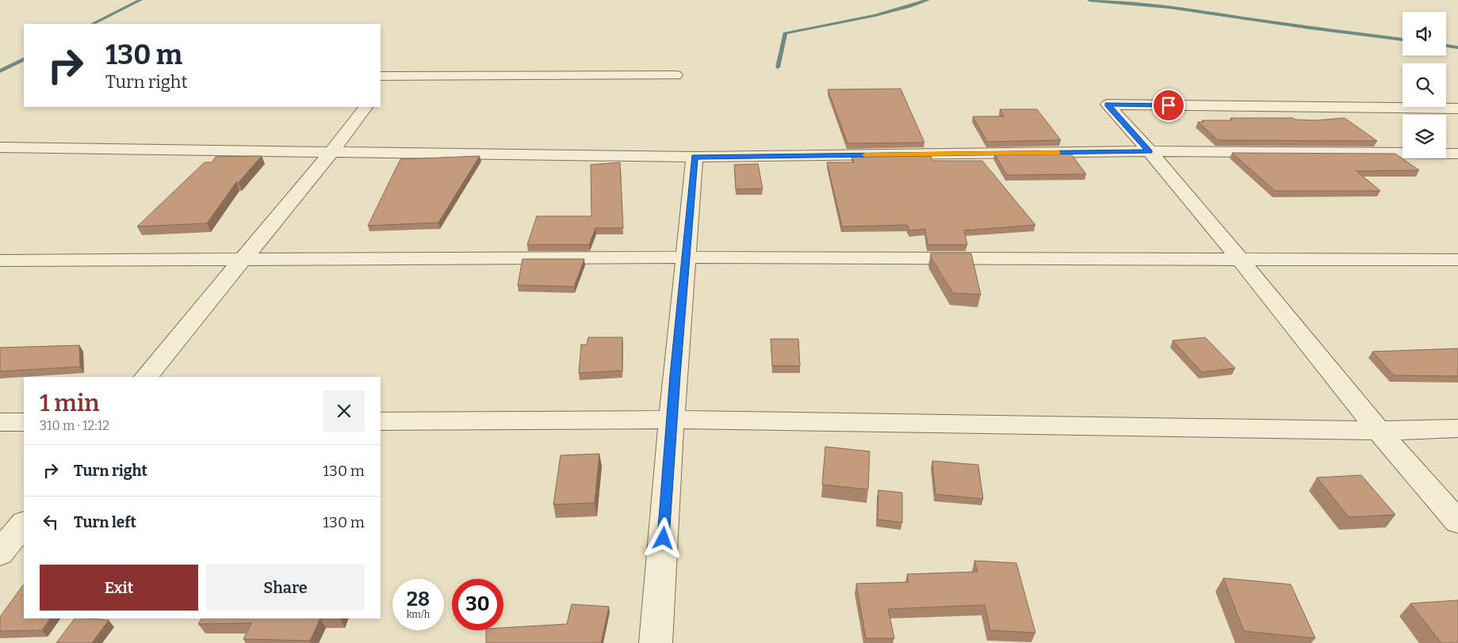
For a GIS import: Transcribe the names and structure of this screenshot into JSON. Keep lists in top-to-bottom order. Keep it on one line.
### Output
{"page":{"turn":["130 m","Turn right"],"heading":["1 min","310 m · 12:12"],"list":[{"name":"Turn right","value":"130 m"},{"name":"Turn left","value":"130 m"}],"buttons":["Exit","Share"],"speed":"28 km/h","limit":"30"}}
